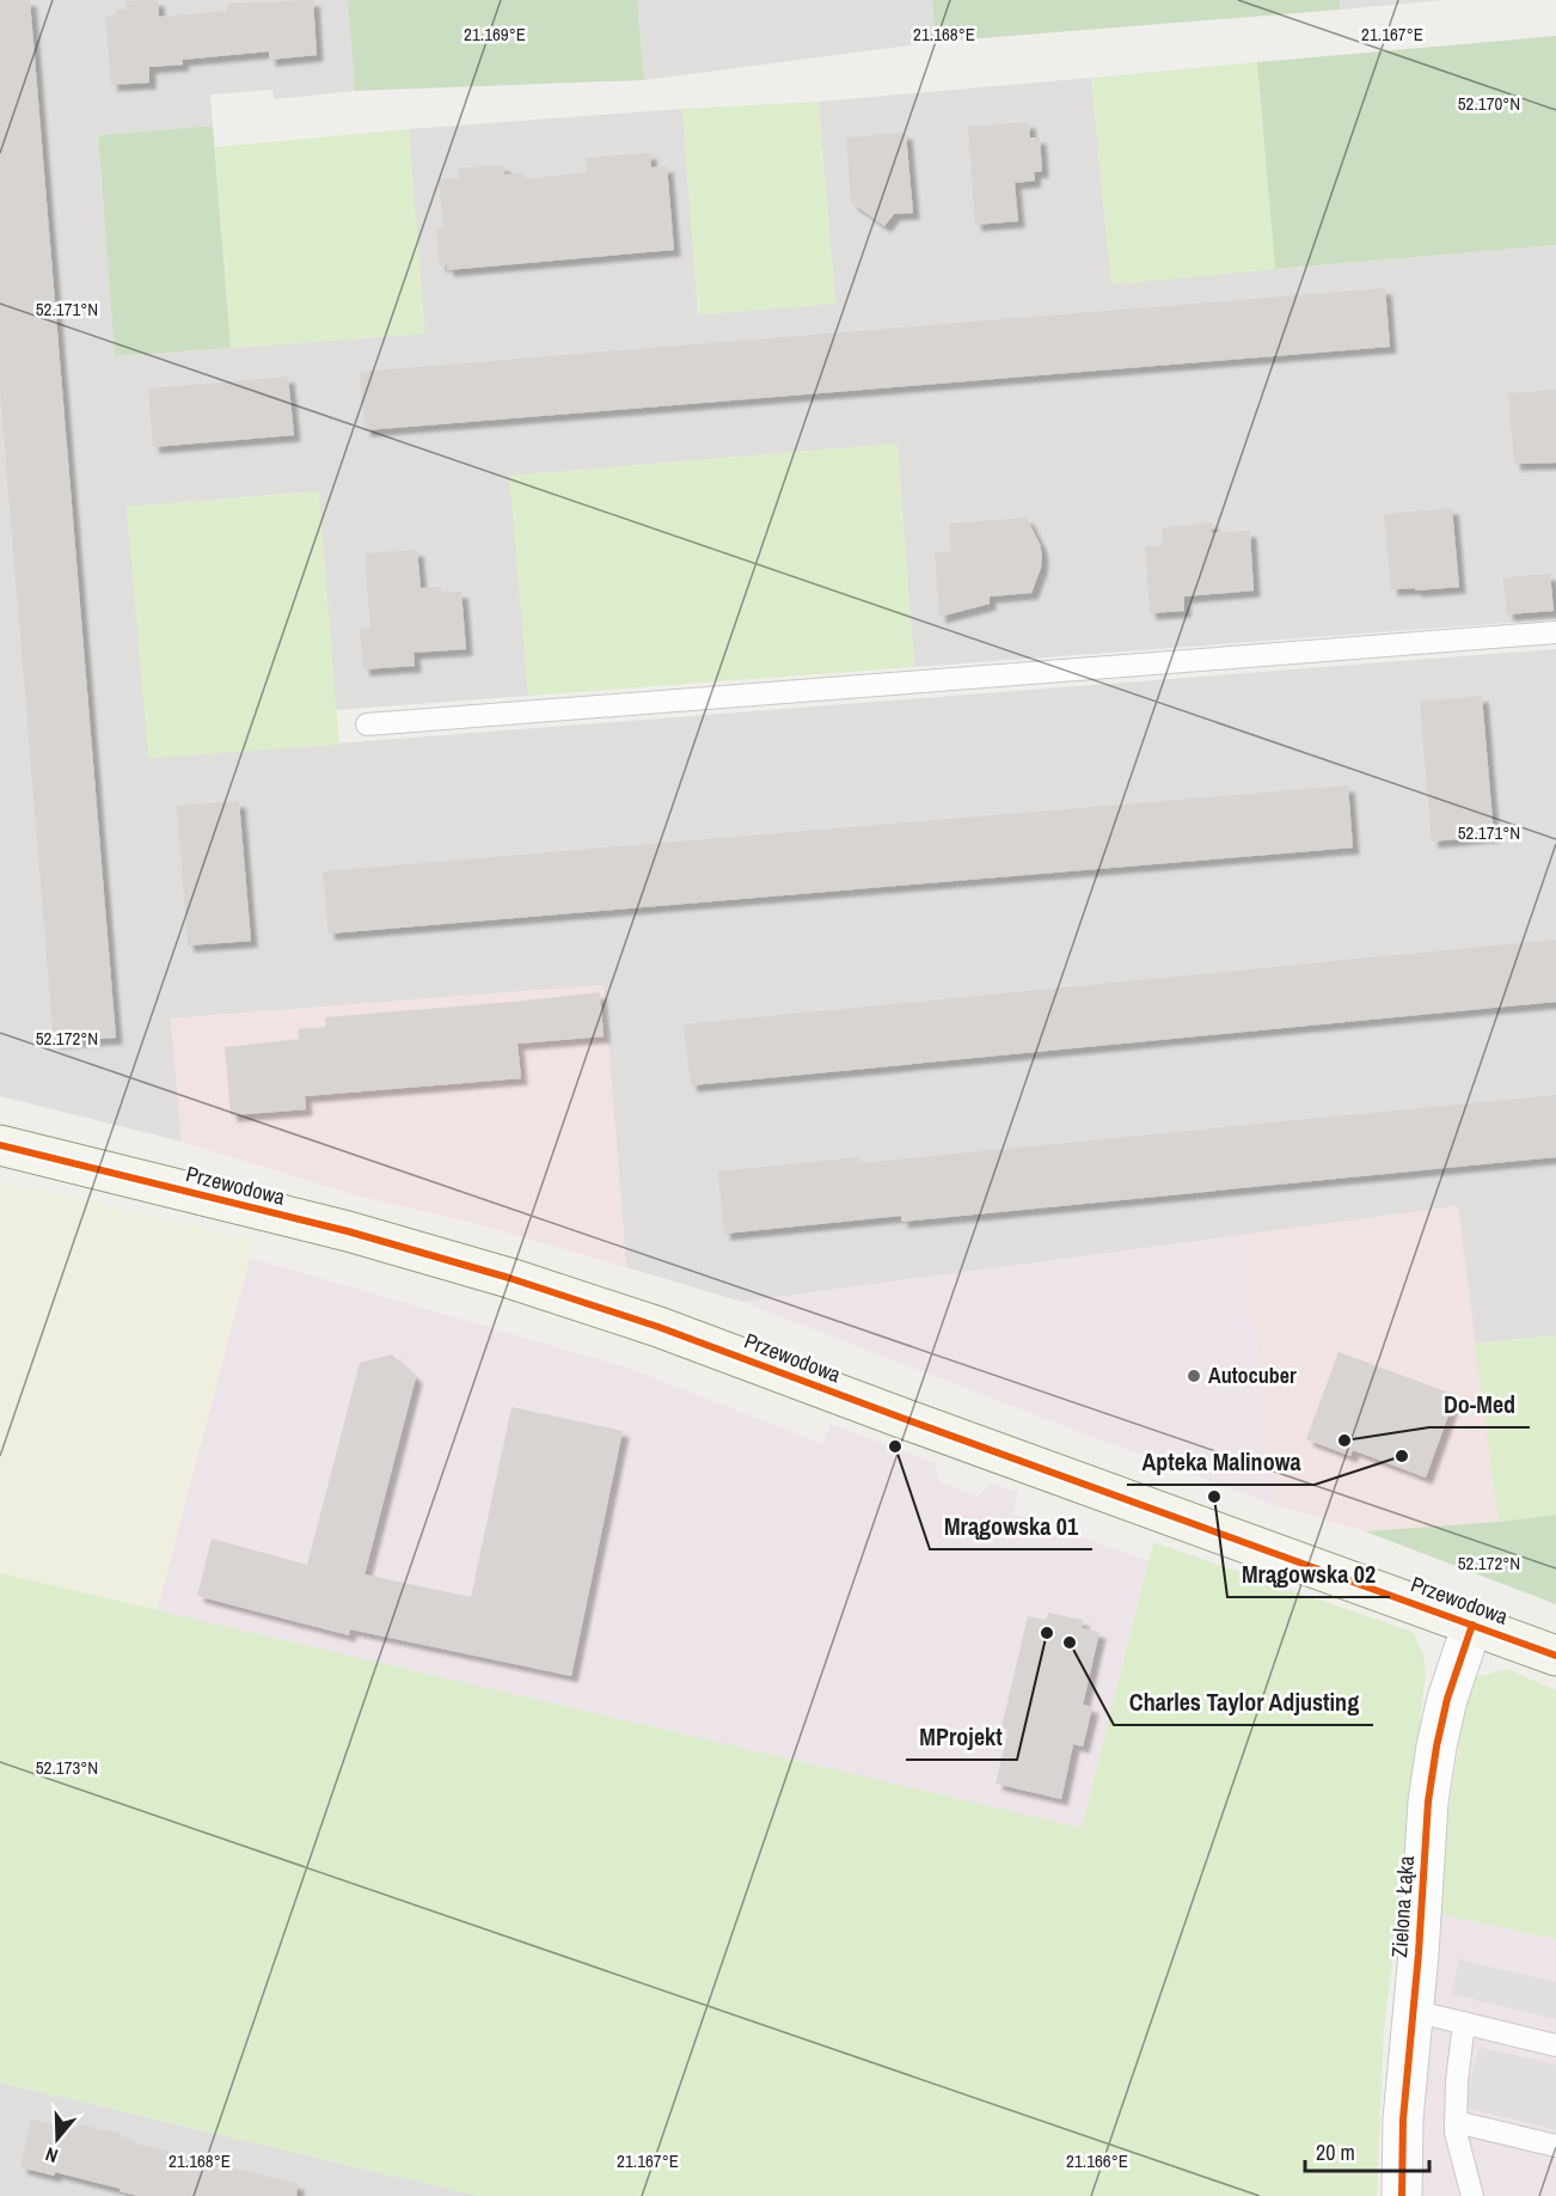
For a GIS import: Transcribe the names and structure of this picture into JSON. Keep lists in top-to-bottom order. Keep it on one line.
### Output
{"streets":{"street":["Przewodowa","Zielona Łąka"]},"crossings":[["Przewodowa","Zielona Łąka"]],"places":["Autocuber","Do-Med","Mrągowska 01","Apteka Malinowa","Mrągowska 02","MProjekt","Charles Taylor Adjusting"],"scale_bar":"20 m","north":"bottom","coordinates":["21.169°E","21.168°E","21.167°E","52.170°N","52.171°N","52.172°N","52.173°N","21.166°E"]}
